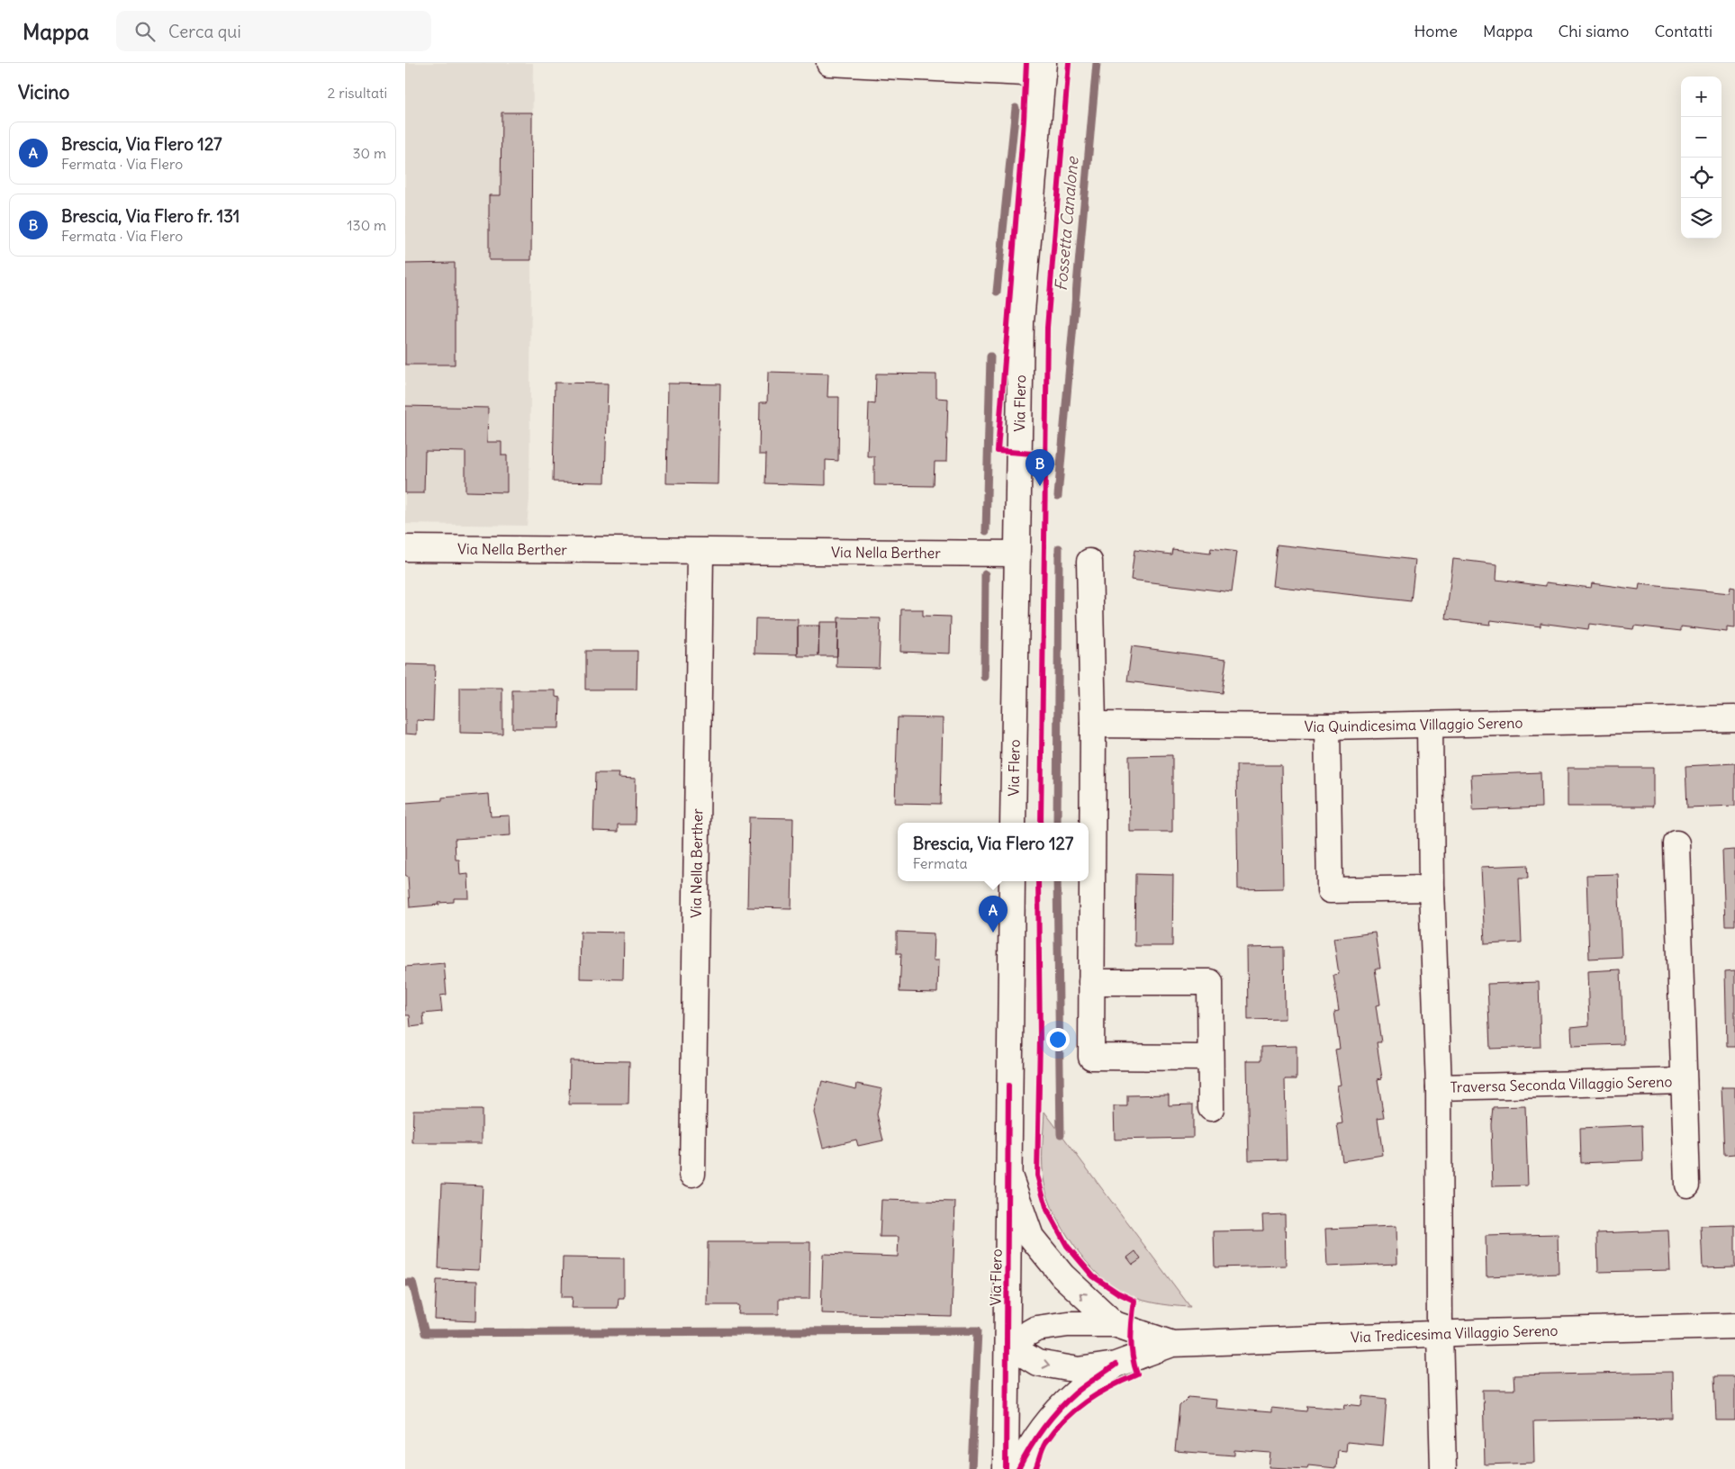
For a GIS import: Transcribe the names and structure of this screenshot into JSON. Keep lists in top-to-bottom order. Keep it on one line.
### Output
{"streets":{"street":["Via Flero","Via Nella Berther","Via Quindicesima Villaggio Sereno","Traversa Seconda Villaggio Sereno","Via Tredicesima Villaggio Sereno"]},"crossings":[["Via Flero","Via Nella Berther"],["Via Flero","Via Tredicesima Villaggio Sereno"],["Via Quindicesima Villaggio Sereno","Traversa Seconda Villaggio Sereno"],["Traversa Seconda Villaggio Sereno","Via Tredicesima Villaggio Sereno"]],"water":["Fossetta Canalone"],"page":{"header":"Mappa","search":"Cerca qui","nav":["Home","Mappa","Chi siamo","Contatti"],"heading":["Vicino","2 risultati"],"map_buttons":["+","−"],"list":[{"mark":"A","name":"Brescia, Via Flero 127","note":"Fermata · Via Flero","value":"30 m"},{"mark":"B","name":"Brescia, Via Flero fr. 131","note":"Fermata · Via Flero","value":"130 m"}],"pins":["B","A"],"popup":["Brescia, Via Flero 127","Fermata"]}}
